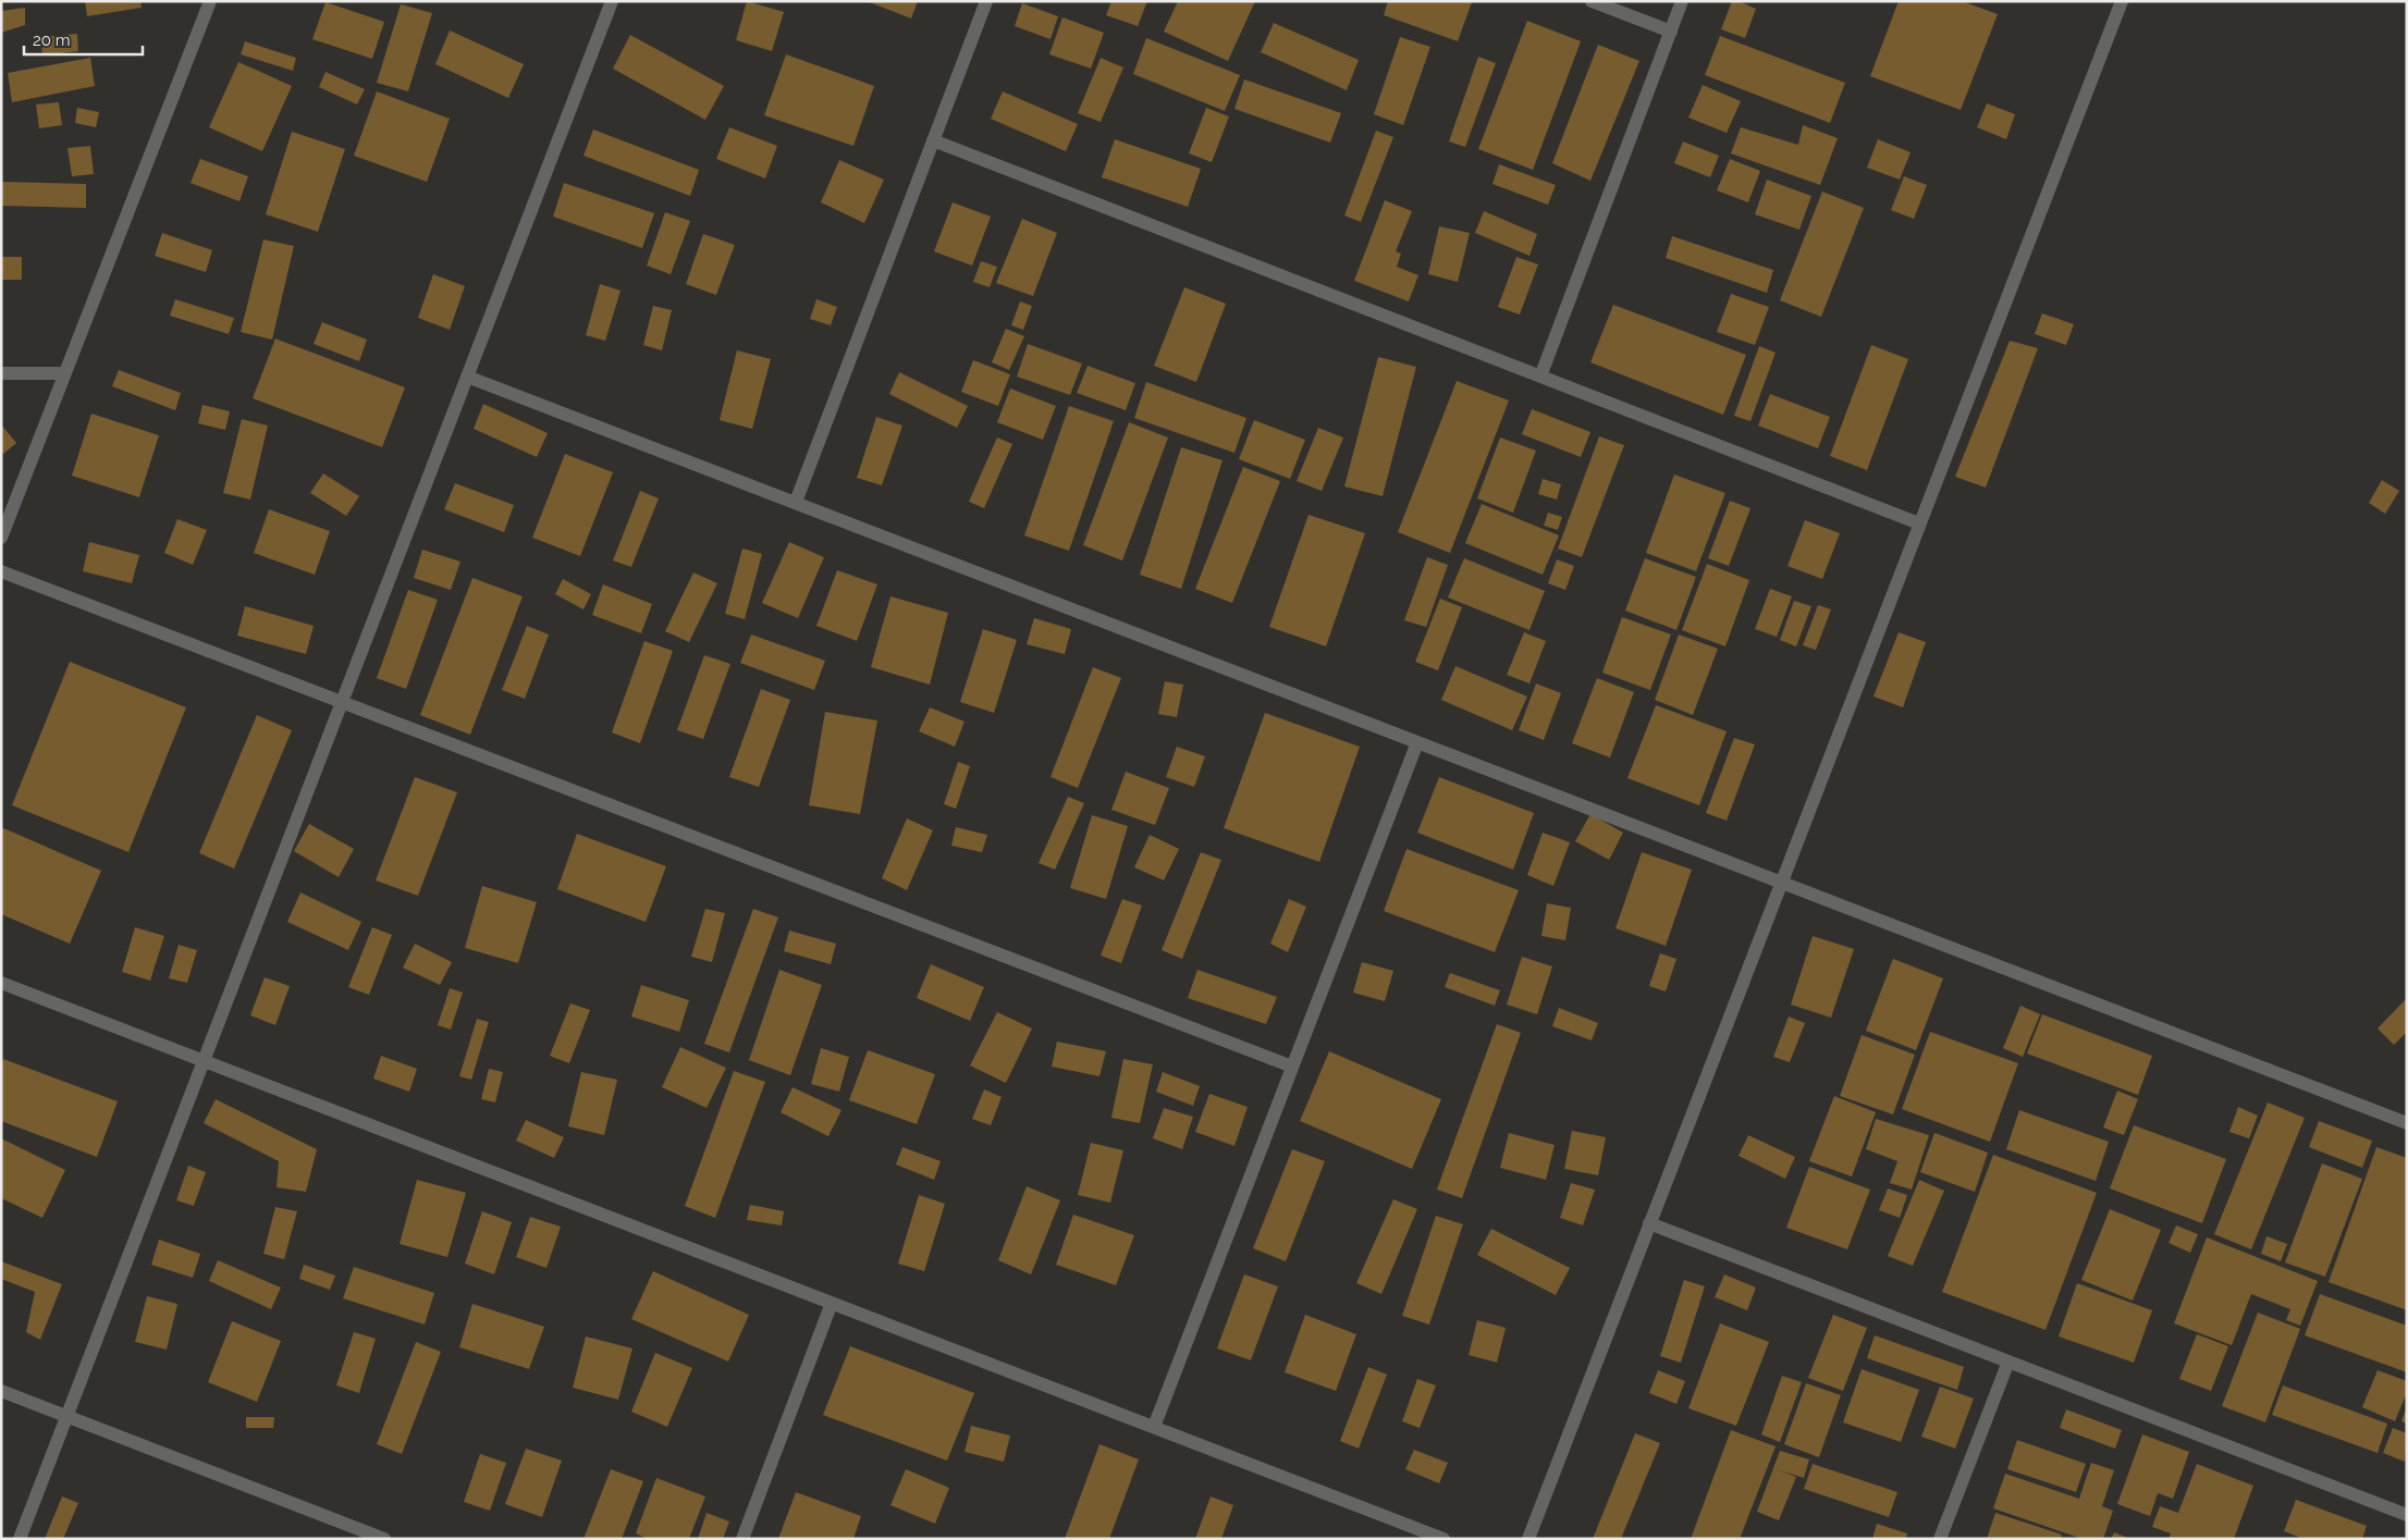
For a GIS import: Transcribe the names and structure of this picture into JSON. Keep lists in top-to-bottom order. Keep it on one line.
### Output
{"scale_bar":"20 m"}
